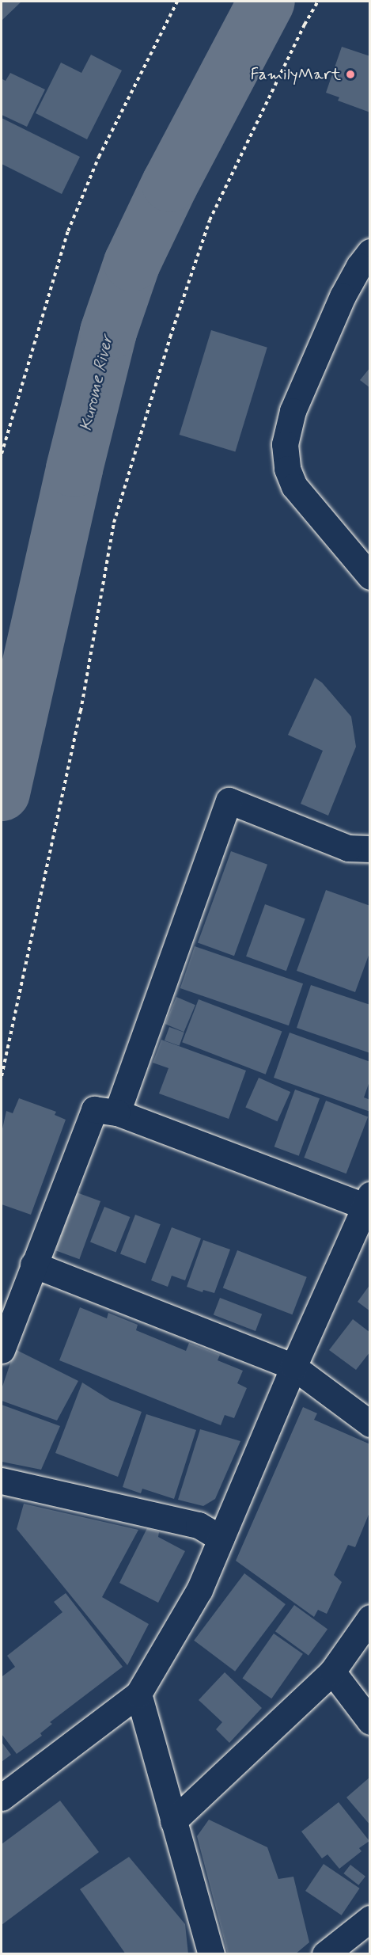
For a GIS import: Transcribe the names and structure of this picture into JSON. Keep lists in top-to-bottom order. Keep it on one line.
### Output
{"water":["Kurome River"],"places":["FamilyMart"]}
